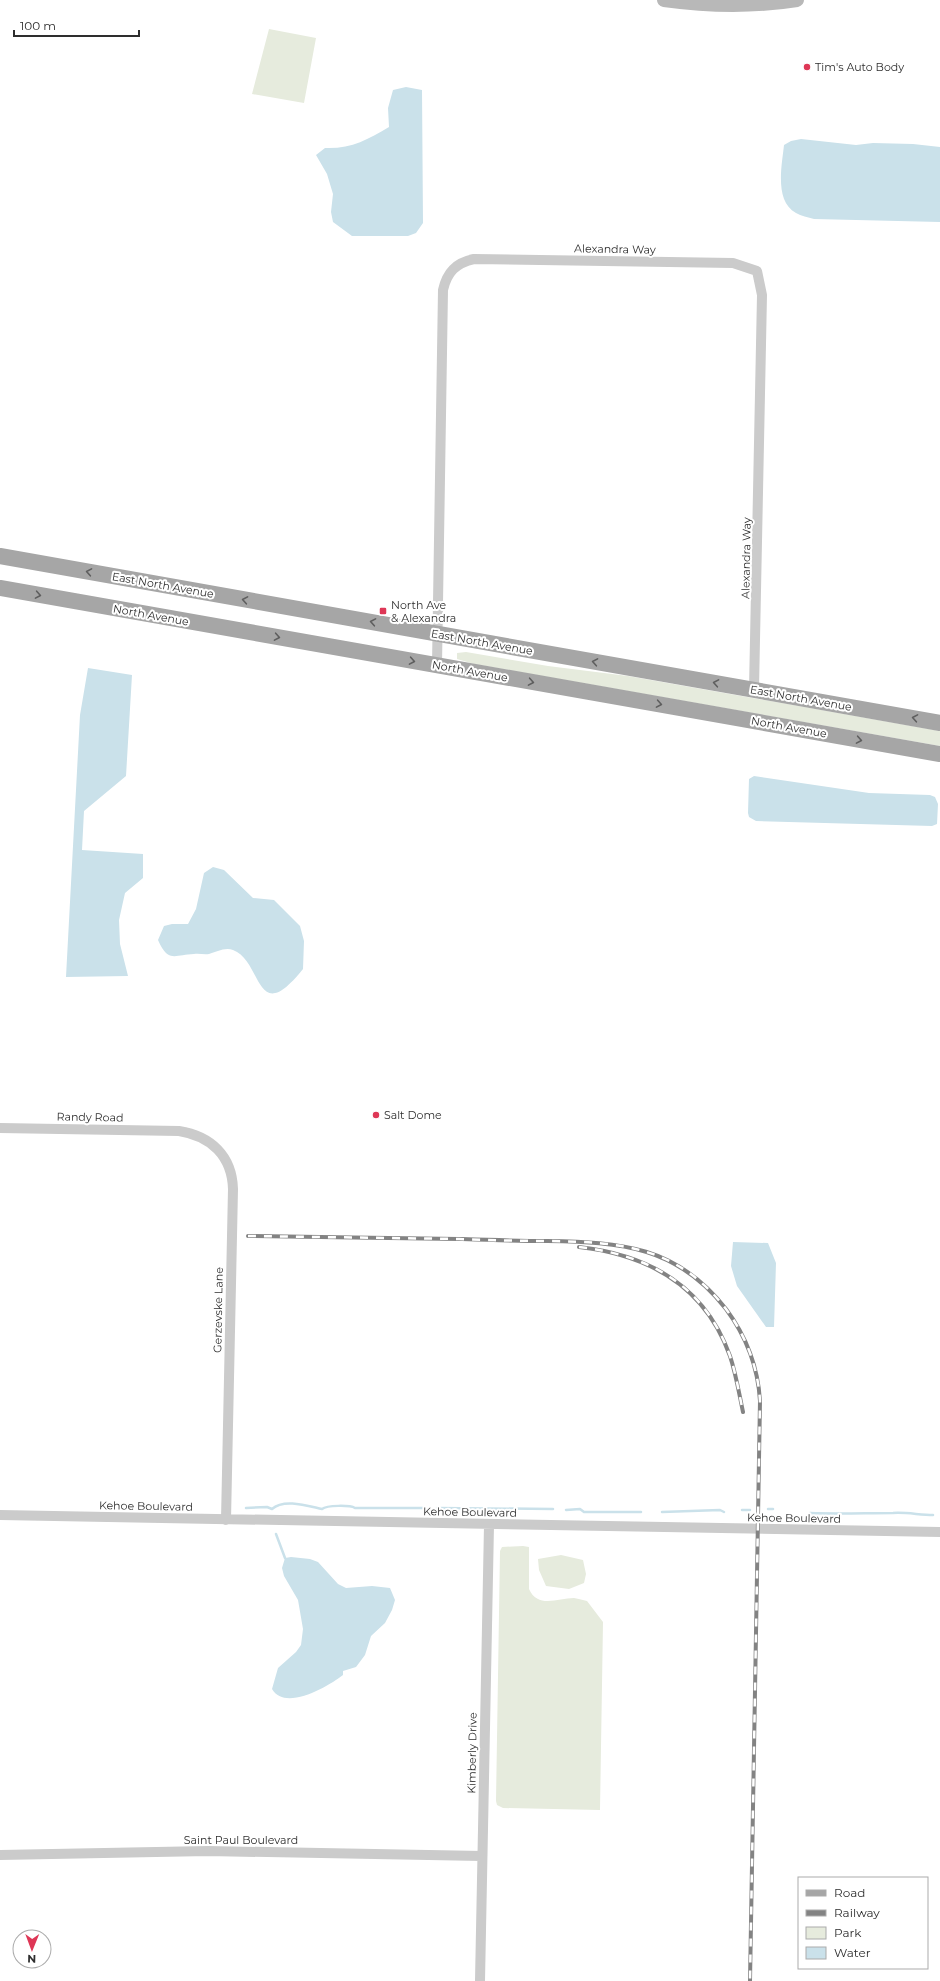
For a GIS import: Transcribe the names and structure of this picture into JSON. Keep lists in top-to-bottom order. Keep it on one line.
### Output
{"streets":{"main road":["East North Avenue","North Avenue"],"street":["Alexandra Way","Randy Road","Gerzevske Lane","Kehoe Boulevard","Kimberly Drive","Saint Paul Boulevard"]},"crossings":[["Alexandra Way","East North Avenue"],["Alexandra Way","North Avenue"],["Randy Road","Gerzevske Lane"],["Gerzevske Lane","Kehoe Boulevard"],["Kehoe Boulevard","Kimberly Drive"],["Kimberly Drive","Saint Paul Boulevard"]],"one_way":["East North Avenue","North Avenue"],"places":{"other":["Tim's Auto Body","Salt Dome"],"transit":["North Ave & Alexandra"]},"legend":["Road","Railway","Park","Water"],"scale_bar":"100 m","north":"bottom"}
